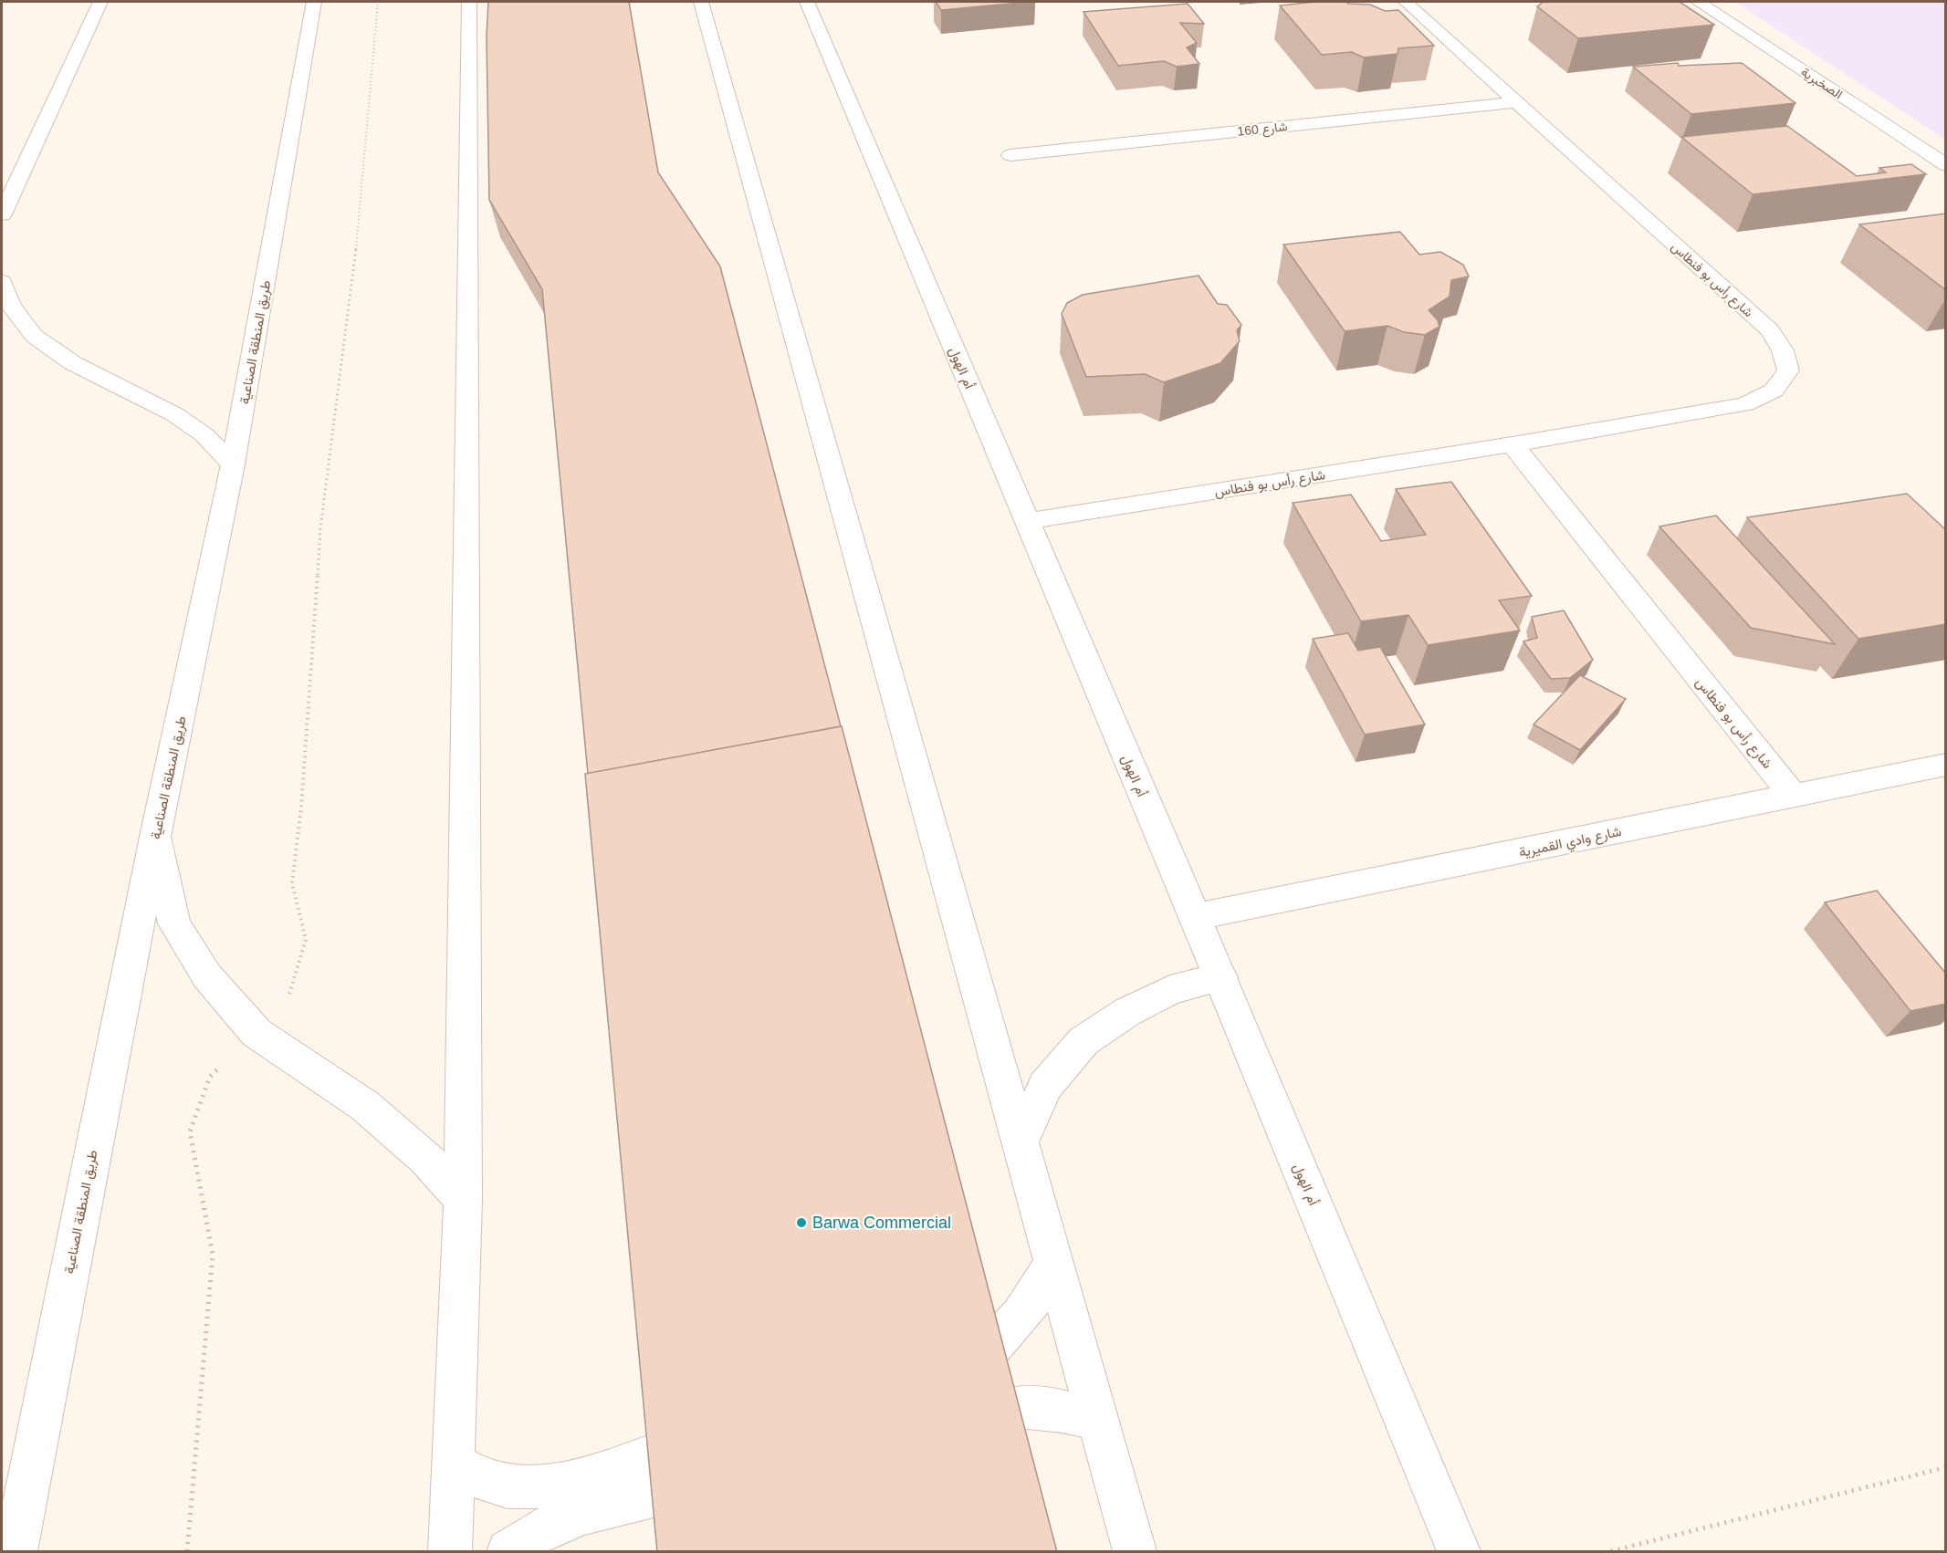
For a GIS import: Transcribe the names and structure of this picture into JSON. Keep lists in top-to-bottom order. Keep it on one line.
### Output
{"streets":{"street":["الصخبرية","شارع 160","شارع رأس بو فنطاس","طريق المنطقة الصناعية","أم الهول","شارع وادي القميرية"]},"crossings":[["شارع 160","شارع رأس بو فنطاس"],["شارع رأس بو فنطاس","أم الهول"],["شارع رأس بو فنطاس","شارع وادي القميرية"],["أم الهول","شارع وادي القميرية"]],"places":["Barwa Commercial"]}
